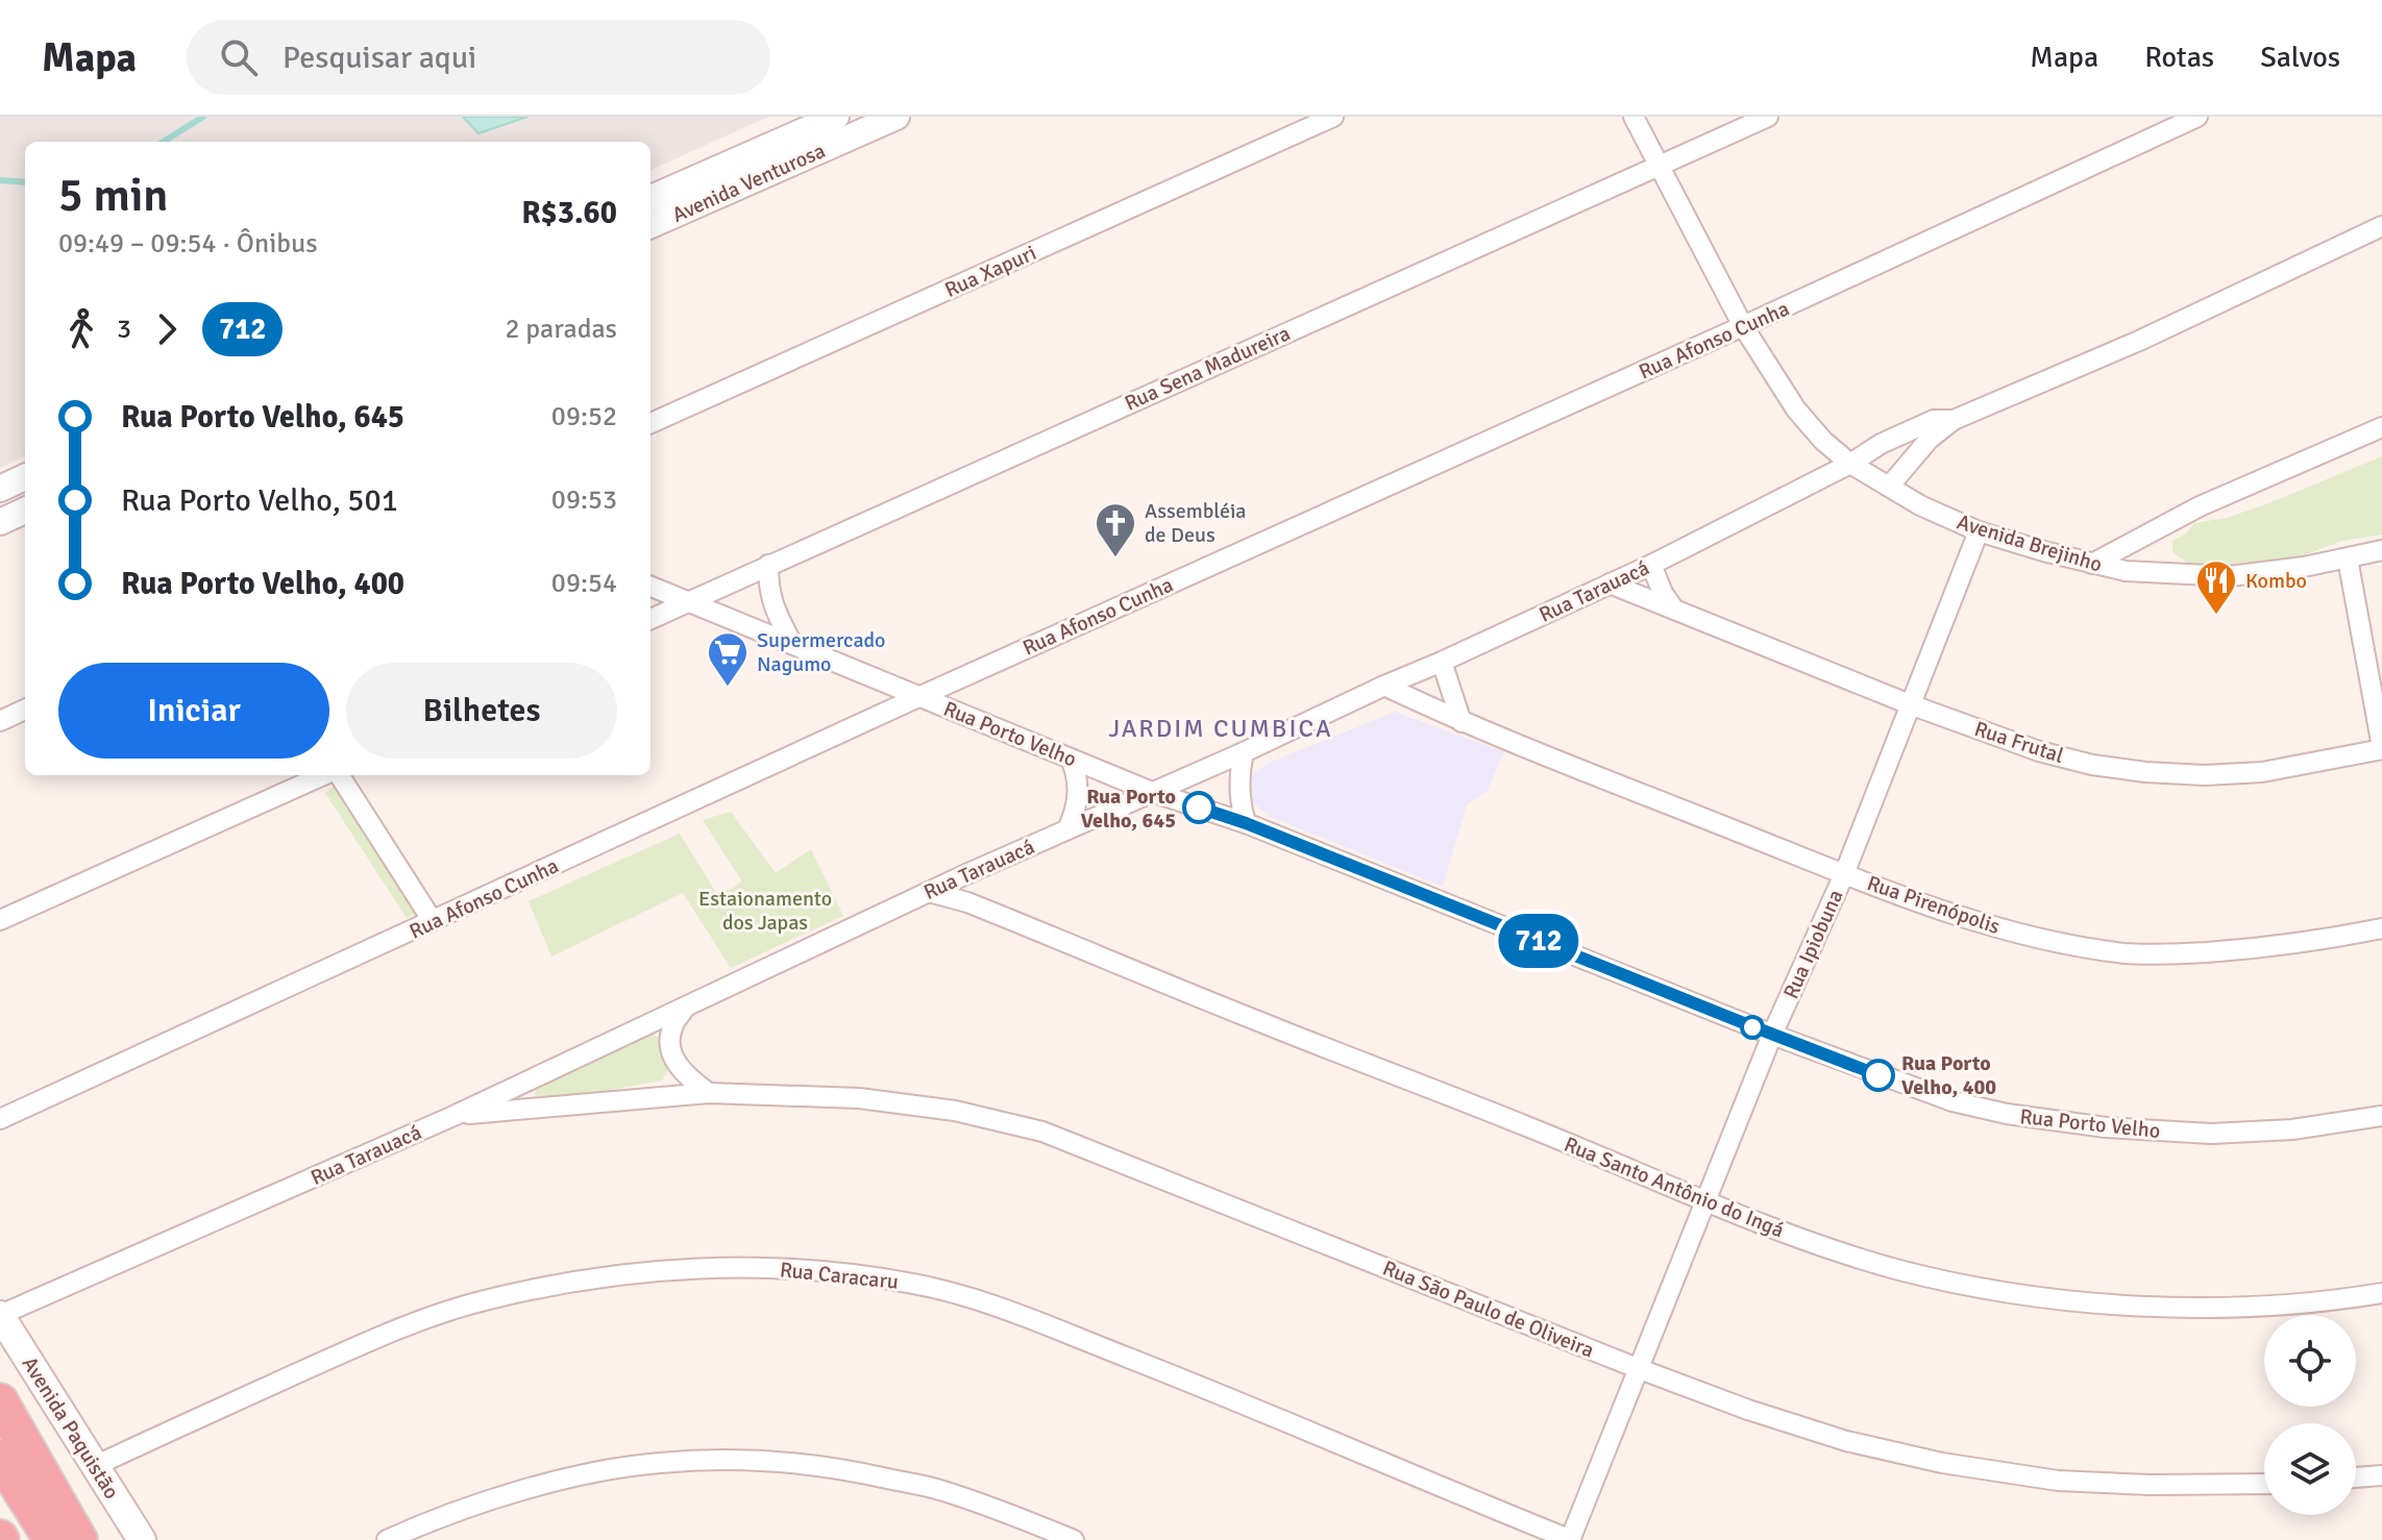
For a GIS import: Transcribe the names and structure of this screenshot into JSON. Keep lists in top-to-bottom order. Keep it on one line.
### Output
{"streets":{"main road":["Avenida Paquistão"],"street":["Avenida Venturosa","Rua Xapuri","Rua Afonso Cunha","Rua Sena Madureira","Avenida Brejinho","Rua Tarauacá","Rua Porto Velho","Rua Frutal","Rua Pirenópolis","Rua Ipiobuna","Rua Santo Antônio do Ingá","Rua Caracaru","Rua São Paulo de Oliveira"]},"crossings":[["Rua Afonso Cunha","Avenida Brejinho"],["Rua Afonso Cunha","Rua Porto Velho"],["Rua Sena Madureira","Avenida Brejinho"],["Rua Sena Madureira","Rua Porto Velho"],["Avenida Brejinho","Rua Tarauacá"],["Avenida Brejinho","Rua Ipiobuna"],["Rua Tarauacá","Rua Porto Velho"],["Rua Tarauacá","Rua Frutal"],["Rua Tarauacá","Rua Pirenópolis"],["Rua Tarauacá","Rua Santo Antônio do Ingá"],["Rua Tarauacá","Rua São Paulo de Oliveira"],["Rua Tarauacá","Avenida Paquistão"],["Rua Porto Velho","Rua Ipiobuna"],["Rua Frutal","Rua Ipiobuna"],["Rua Pirenópolis","Rua Ipiobuna"],["Rua Ipiobuna","Rua Santo Antônio do Ingá"],["Rua Ipiobuna","Rua Caracaru"],["Rua Ipiobuna","Rua São Paulo de Oliveira"],["Rua Caracaru","Avenida Paquistão"]],"districts":["JARDIM CUMBICA"],"parks":["Estaionamento dos Japas"],"places":{"church":["Assembléia de Deus"],"restaurant":["Kombo"],"supermarket":["Supermercado Nagumo"],"other":["Rua Porto Velho, 645","Rua Porto Velho, 400"]},"lines":["bus line 712"],"page":{"header":"Mapa","search":"Pesquisar aqui","nav":["Mapa","Rotas","Salvos"],"on_map":"712","heading":["5 min","09:49 – 09:54 · Ônibus","R$3.60"],"legs":["3","712","2 paradas"],"list":[{"name":"Rua Porto Velho, 645","value":"09:52"},{"name":"Rua Porto Velho, 501","value":"09:53"},{"name":"Rua Porto Velho, 400","value":"09:54"}],"buttons":["Iniciar","Bilhetes"]}}
